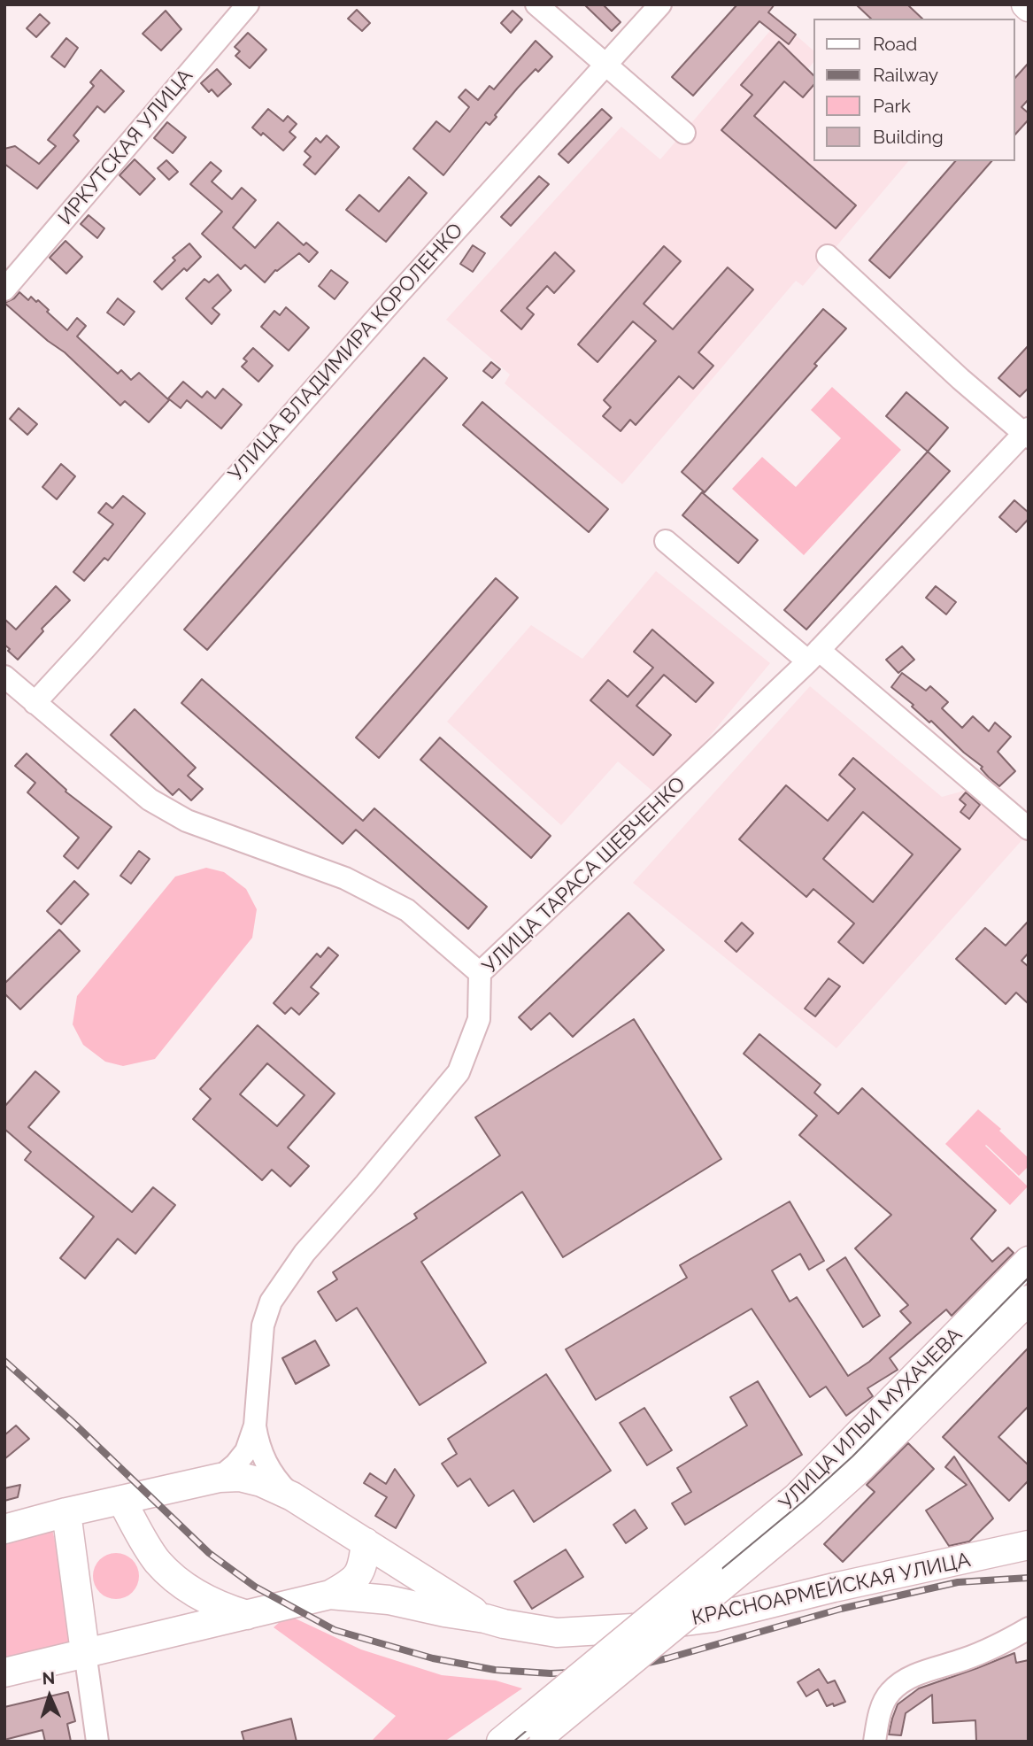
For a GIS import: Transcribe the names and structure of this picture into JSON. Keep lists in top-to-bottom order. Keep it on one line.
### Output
{"streets":{"main road":["УЛИЦА ИЛЬИ МУХАЧЕВА","КРАСНОАРМЕЙСКАЯ УЛИЦА"],"street":["ИРКУТСКАЯ УЛИЦА","УЛИЦА ВЛАДИМИРА КОРОЛЕНКО","УЛИЦА ТАРАСА ШЕВЧЕНКО"]},"legend":["Road","Railway","Park","Building"],"north":"top"}
